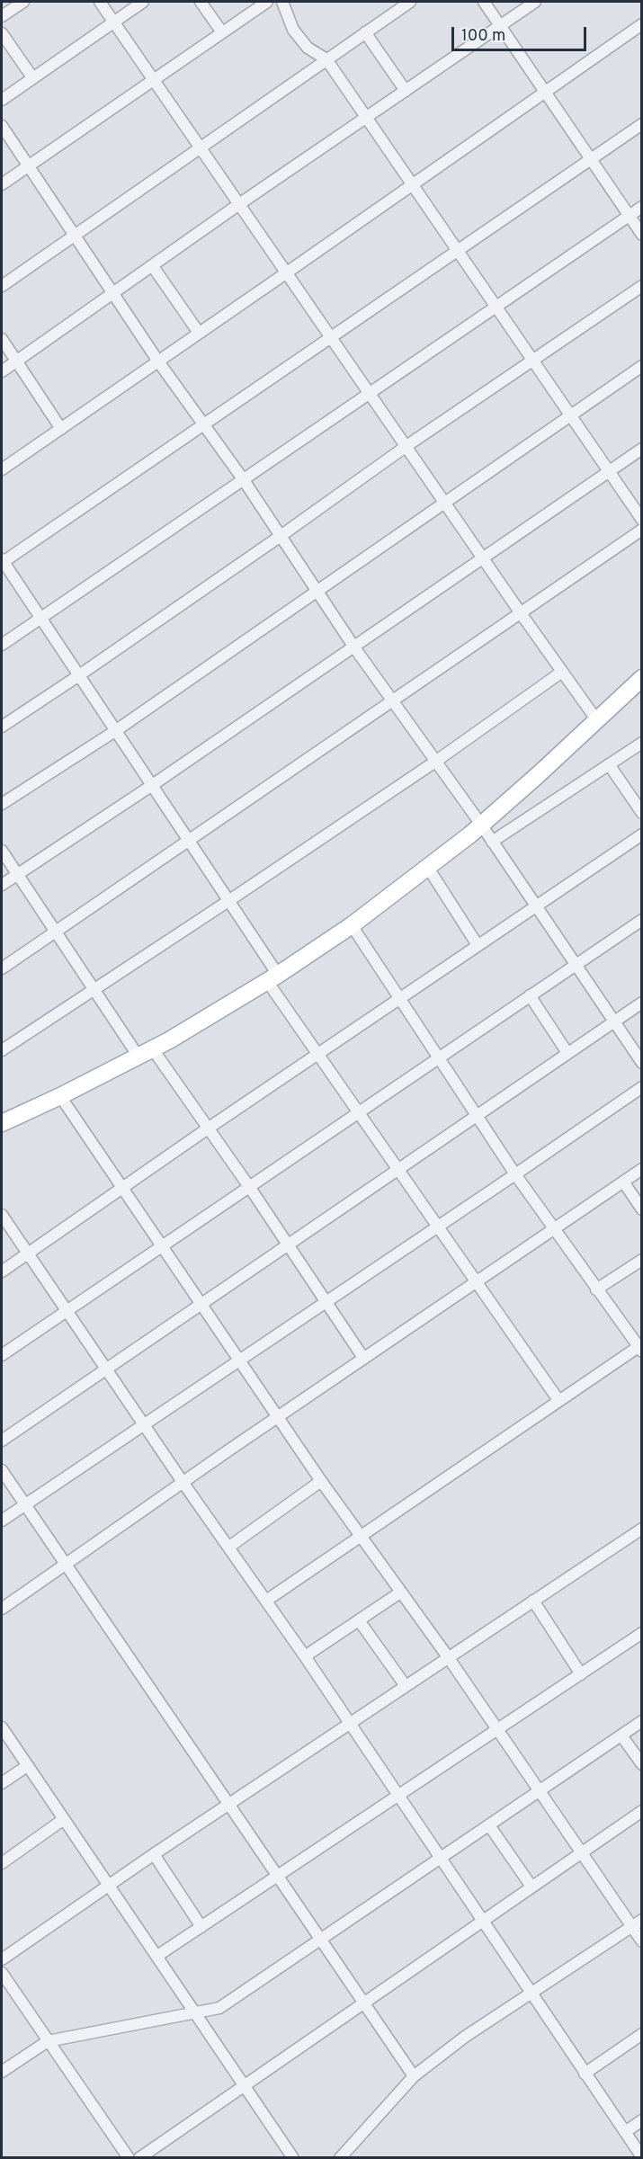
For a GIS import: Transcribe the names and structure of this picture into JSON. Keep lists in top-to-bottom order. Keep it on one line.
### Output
{"scale_bar":"100 m"}
